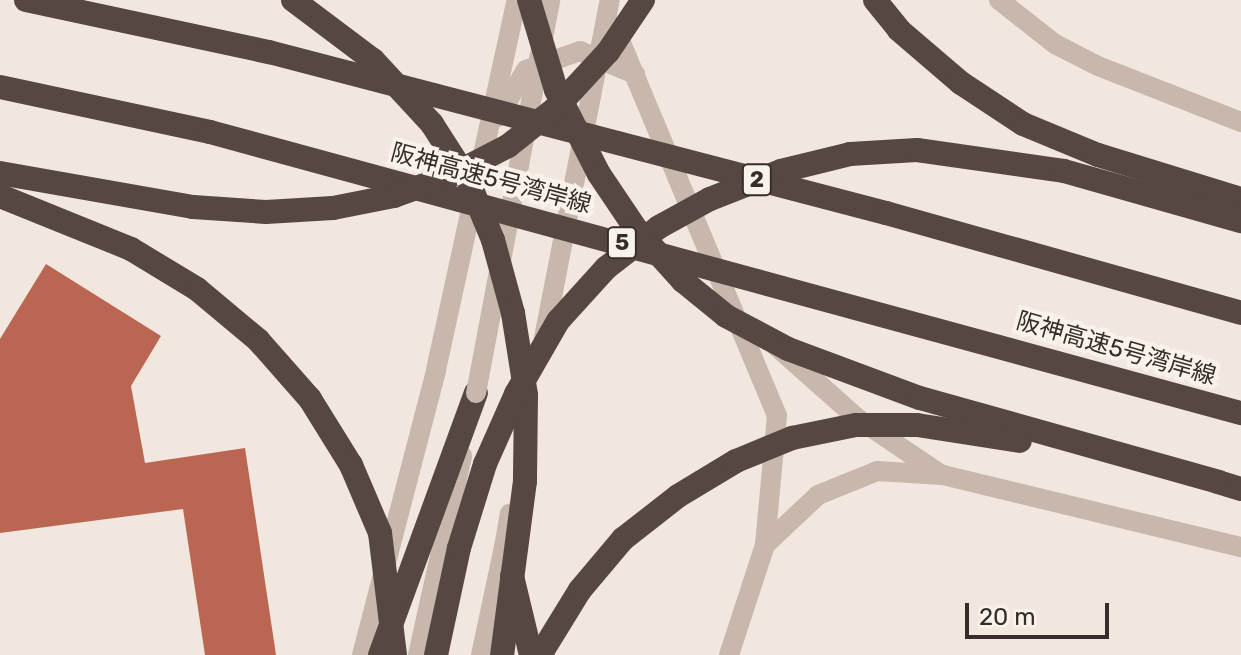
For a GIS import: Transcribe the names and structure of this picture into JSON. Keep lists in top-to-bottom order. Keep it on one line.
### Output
{"streets":{"highway":["阪神高速5号湾岸線","2","5"]},"scale_bar":"20 m"}
